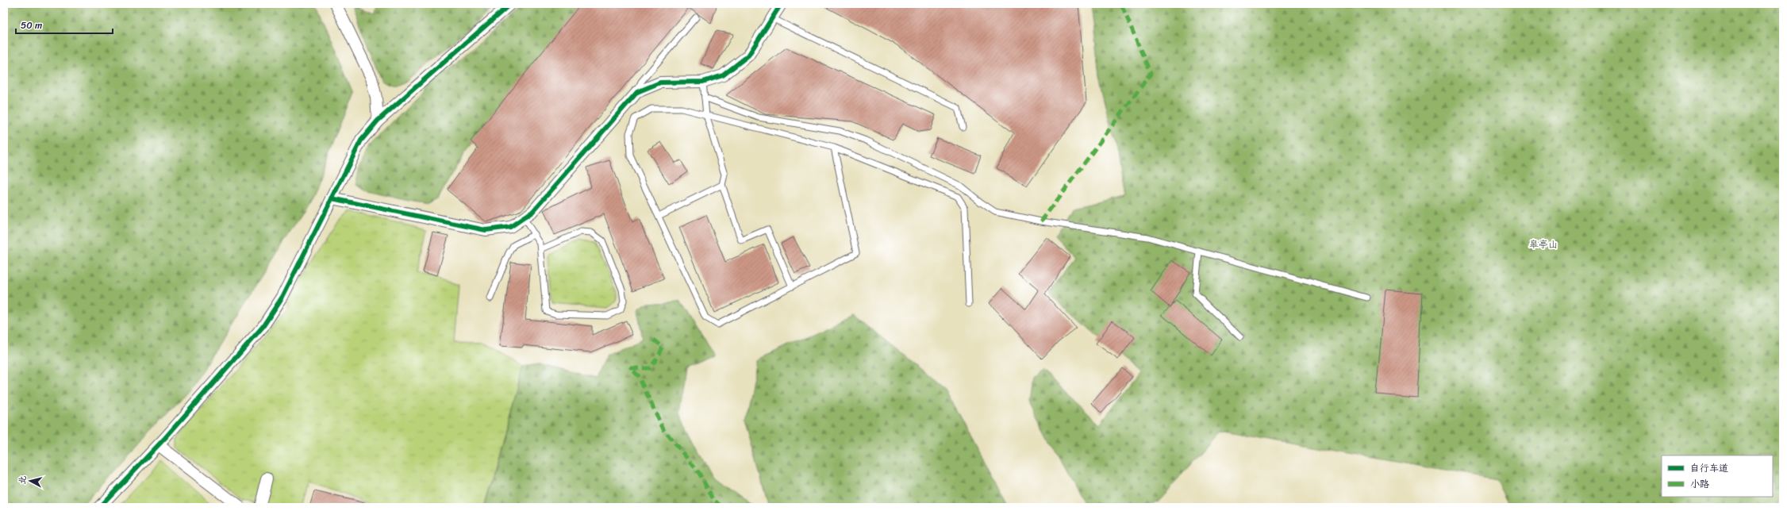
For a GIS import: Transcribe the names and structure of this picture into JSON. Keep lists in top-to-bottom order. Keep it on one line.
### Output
{"parks":["皋亭山"],"legend":["自行车道","小路"],"scale_bar":"50 m","north":"left"}
